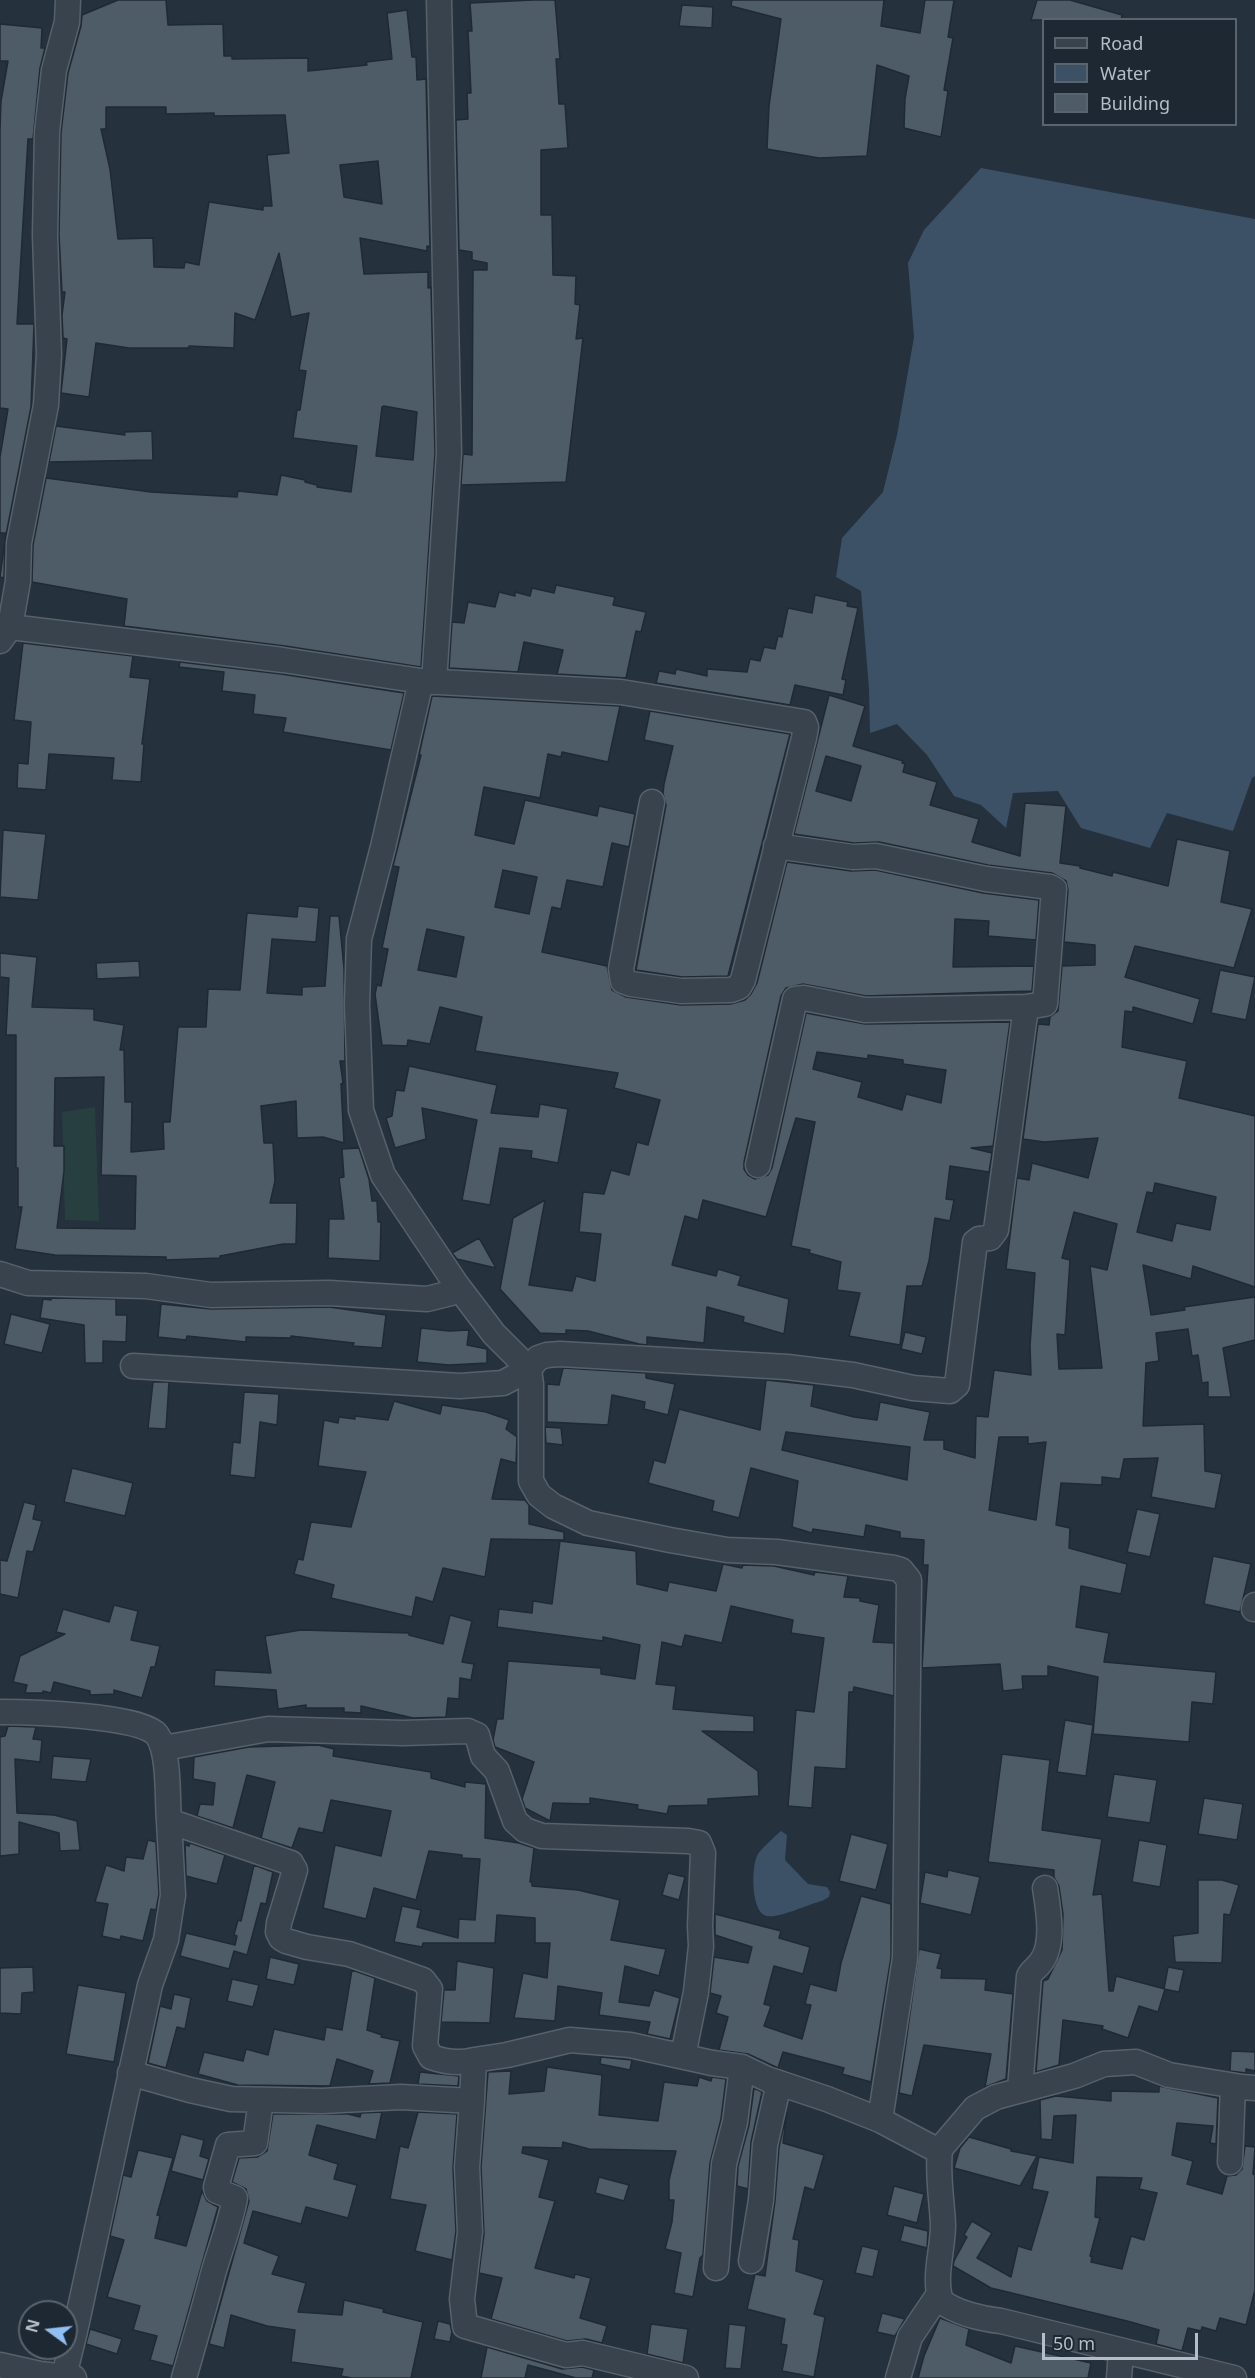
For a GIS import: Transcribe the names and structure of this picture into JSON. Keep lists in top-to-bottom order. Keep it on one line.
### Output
{"legend":["Road","Water","Building"],"scale_bar":"50 m","north":"left"}
